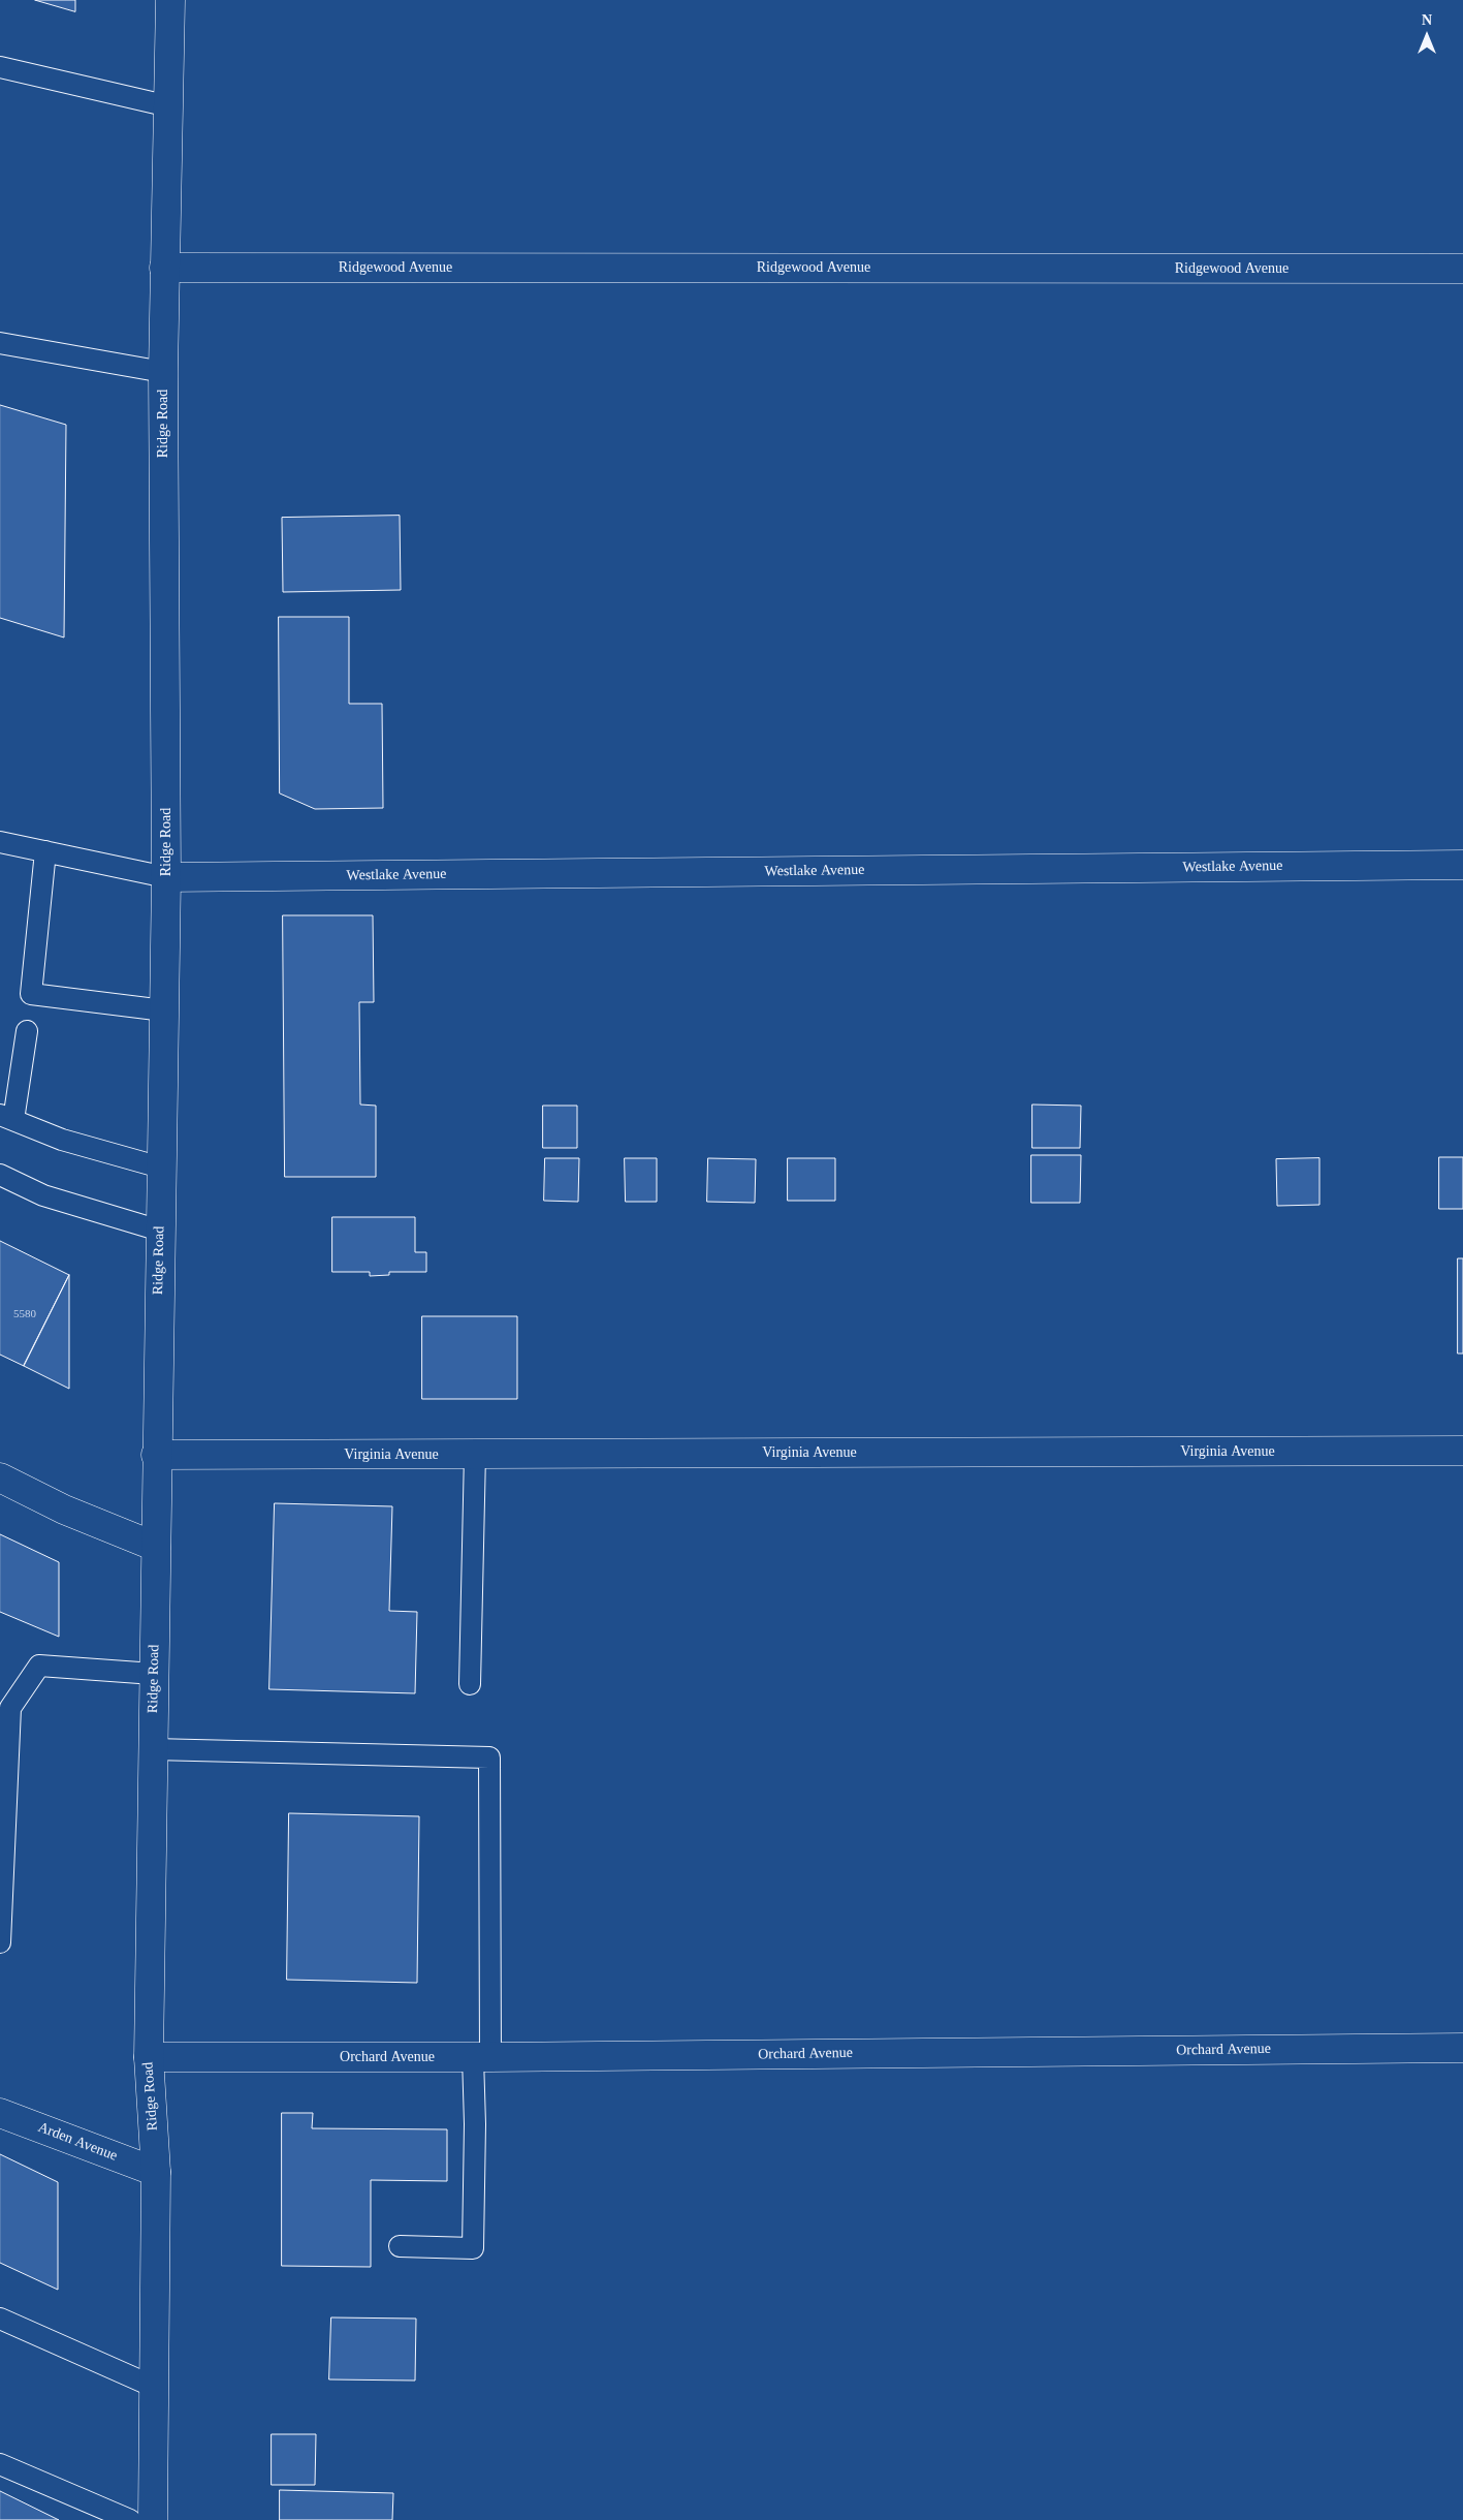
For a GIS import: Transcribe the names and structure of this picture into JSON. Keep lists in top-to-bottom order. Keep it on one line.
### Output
{"streets":{"street":["Ridgewood Avenue","Ridge Road","Westlake Avenue","Virginia Avenue","Orchard Avenue","Arden Avenue"]},"crossings":[["Ridgewood Avenue","Ridge Road"],["Ridge Road","Westlake Avenue"],["Ridge Road","Virginia Avenue"],["Ridge Road","Orchard Avenue"],["Ridge Road","Arden Avenue"]],"house_numbers":["5580"],"north":"top"}
